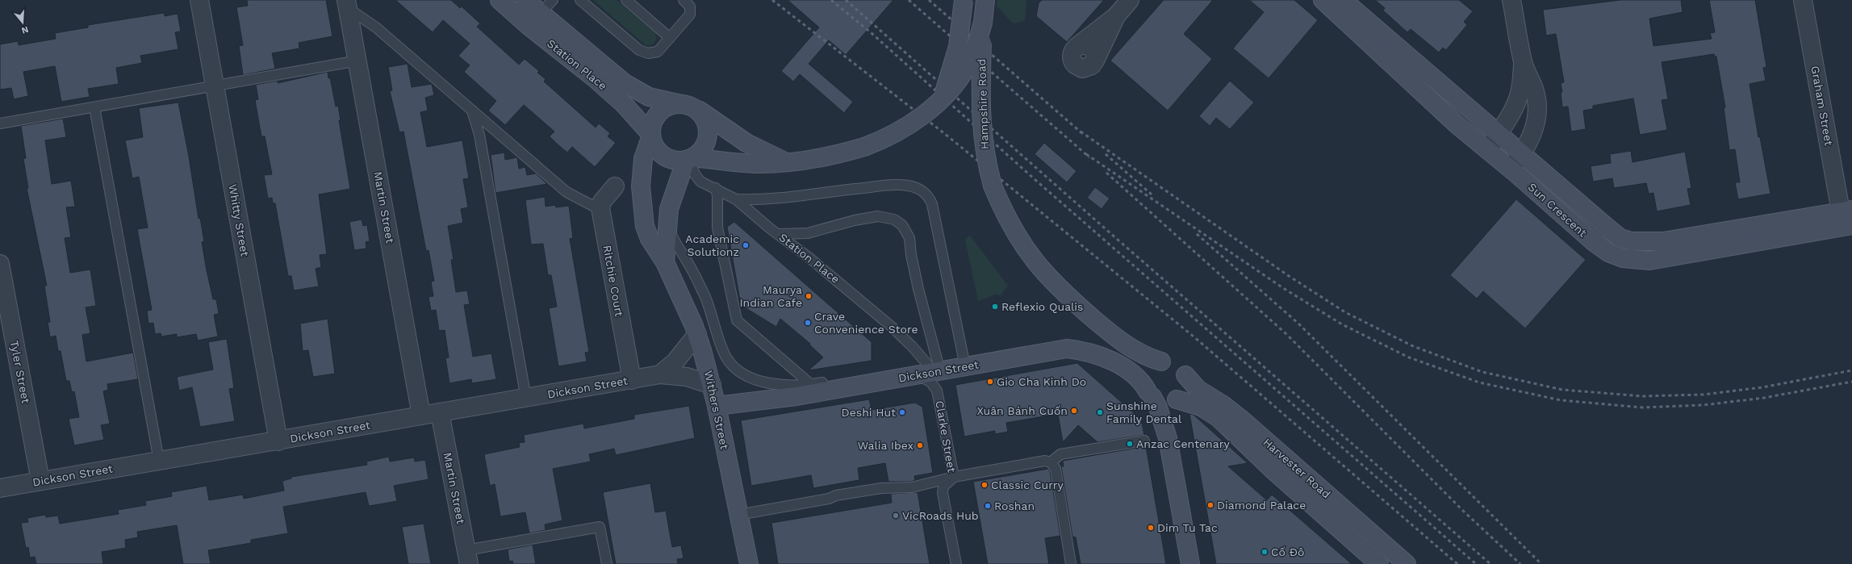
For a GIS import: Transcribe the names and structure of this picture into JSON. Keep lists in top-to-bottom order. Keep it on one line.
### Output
{"streets":{"street":["Station Place","Hampshire Road","Graham Street","Martin Street","Sun Crescent","Whitty Street","Ritchie Court","Dickson Street","Tyler Street","Withers Street","Harvester Road"],"lane":["Clarke Street"]},"crossings":[["Station Place","Hampshire Road"],["Station Place","Dickson Street"],["Station Place","Withers Street"],["Station Place","Clarke Street"],["Hampshire Road","Dickson Street"],["Hampshire Road","Withers Street"],["Hampshire Road","Harvester Road"],["Graham Street","Sun Crescent"],["Martin Street","Dickson Street"],["Whitty Street","Dickson Street"],["Ritchie Court","Dickson Street"],["Dickson Street","Tyler Street"],["Dickson Street","Withers Street"],["Dickson Street","Clarke Street"],["Dickson Street","Harvester Road"]],"places":["Academic Solutionz","Maurya Indian Cafe","Reflexio Qualis","Crave Convenience Store","Gio Cha Kinh Do","Xuân Bánh Cuốn","Deshi Hut","Sunshine Family Dental","Anzac Centenary","Walia Ibex","Classic Curry","Diamond Palace","Roshan","VicRoads Hub","Dim Tu Tac","Cố Đô"],"north":"bottom"}
